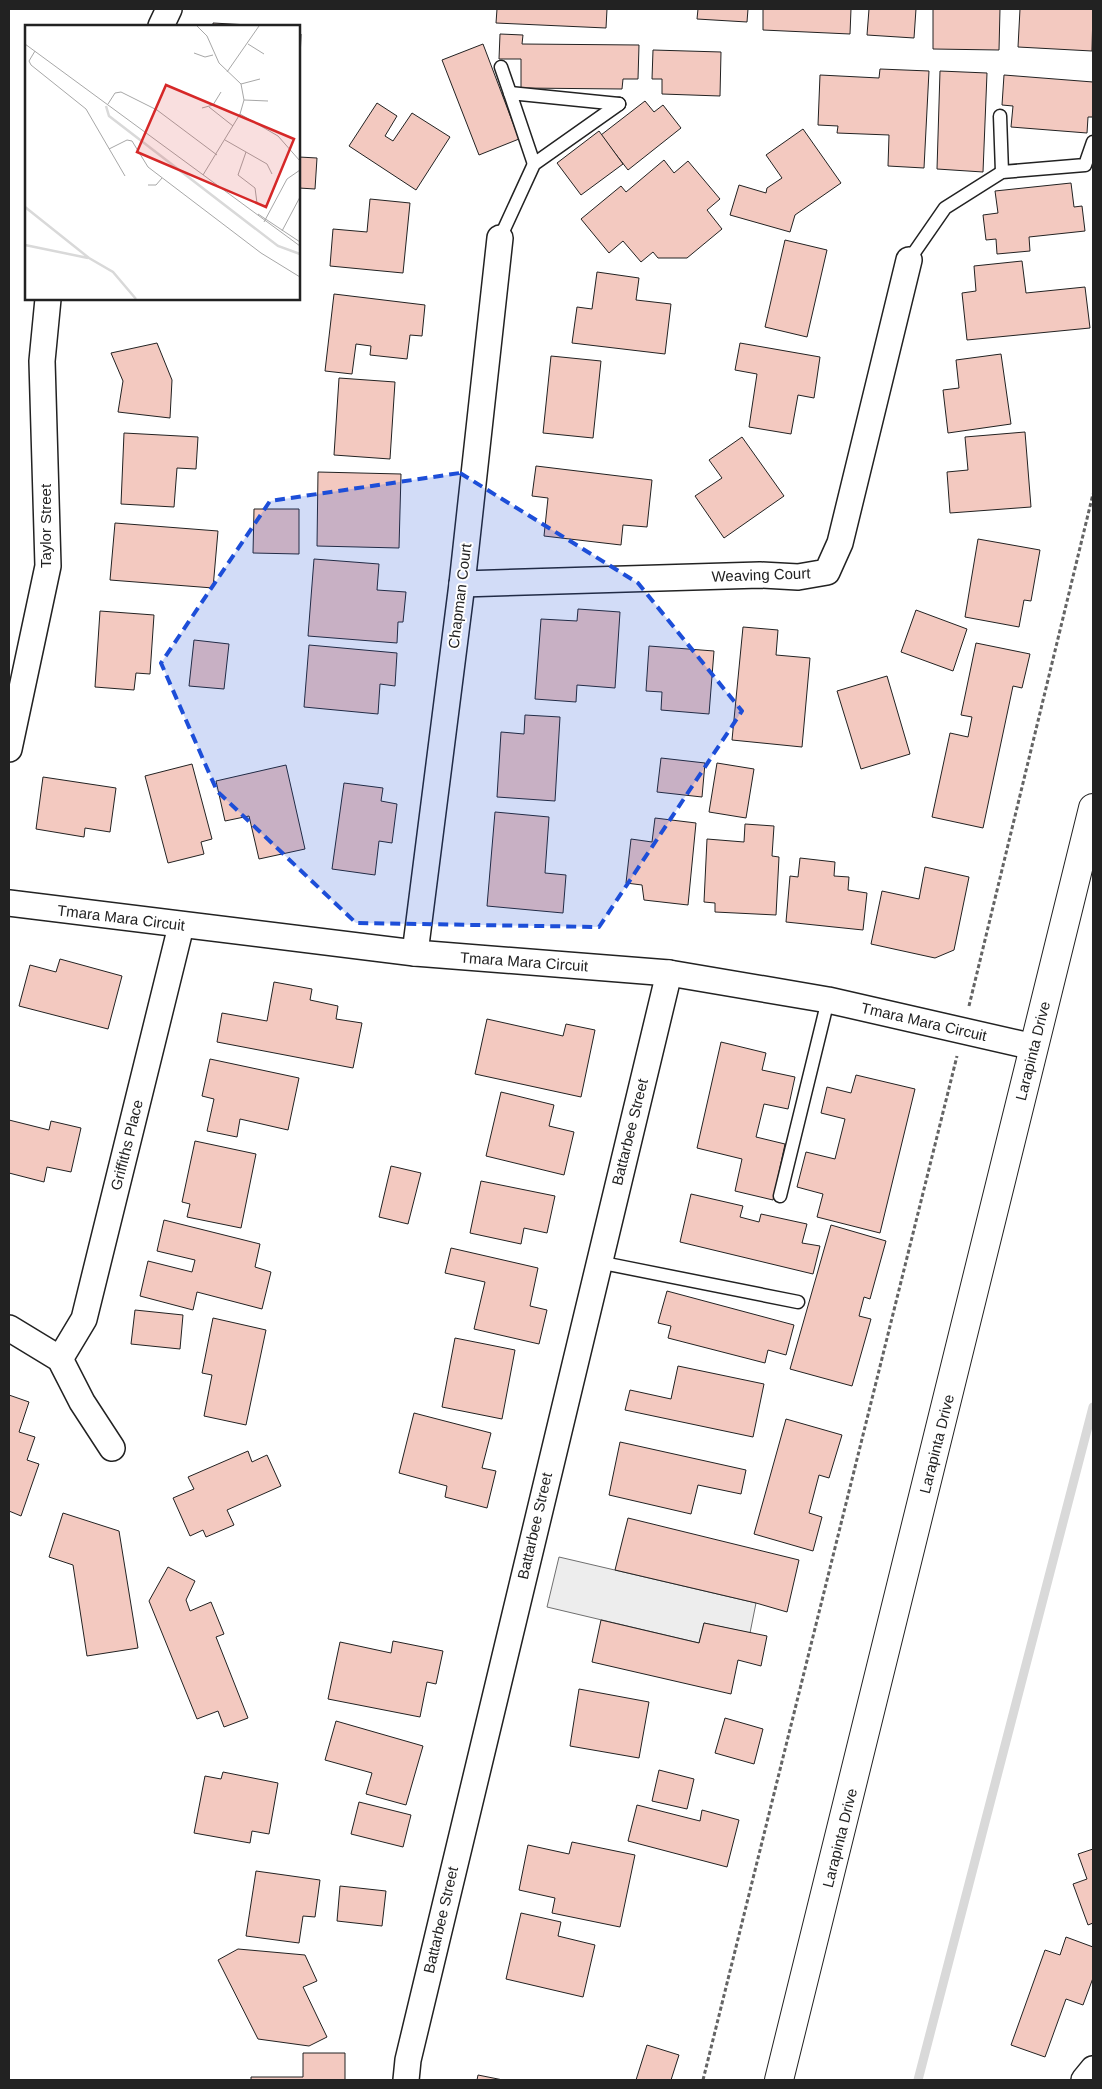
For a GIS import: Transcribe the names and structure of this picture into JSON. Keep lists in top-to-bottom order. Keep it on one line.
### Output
{"streets":{"main road":["Larapinta Drive"],"street":["Taylor Street","Weaving Court","Chapman Court","Tmara Mara Circuit","Battarbee Street","Griffiths Place"]},"crossings":[["Weaving Court","Chapman Court"],["Chapman Court","Tmara Mara Circuit"],["Tmara Mara Circuit","Larapinta Drive"],["Tmara Mara Circuit","Battarbee Street"],["Tmara Mara Circuit","Griffiths Place"]]}
